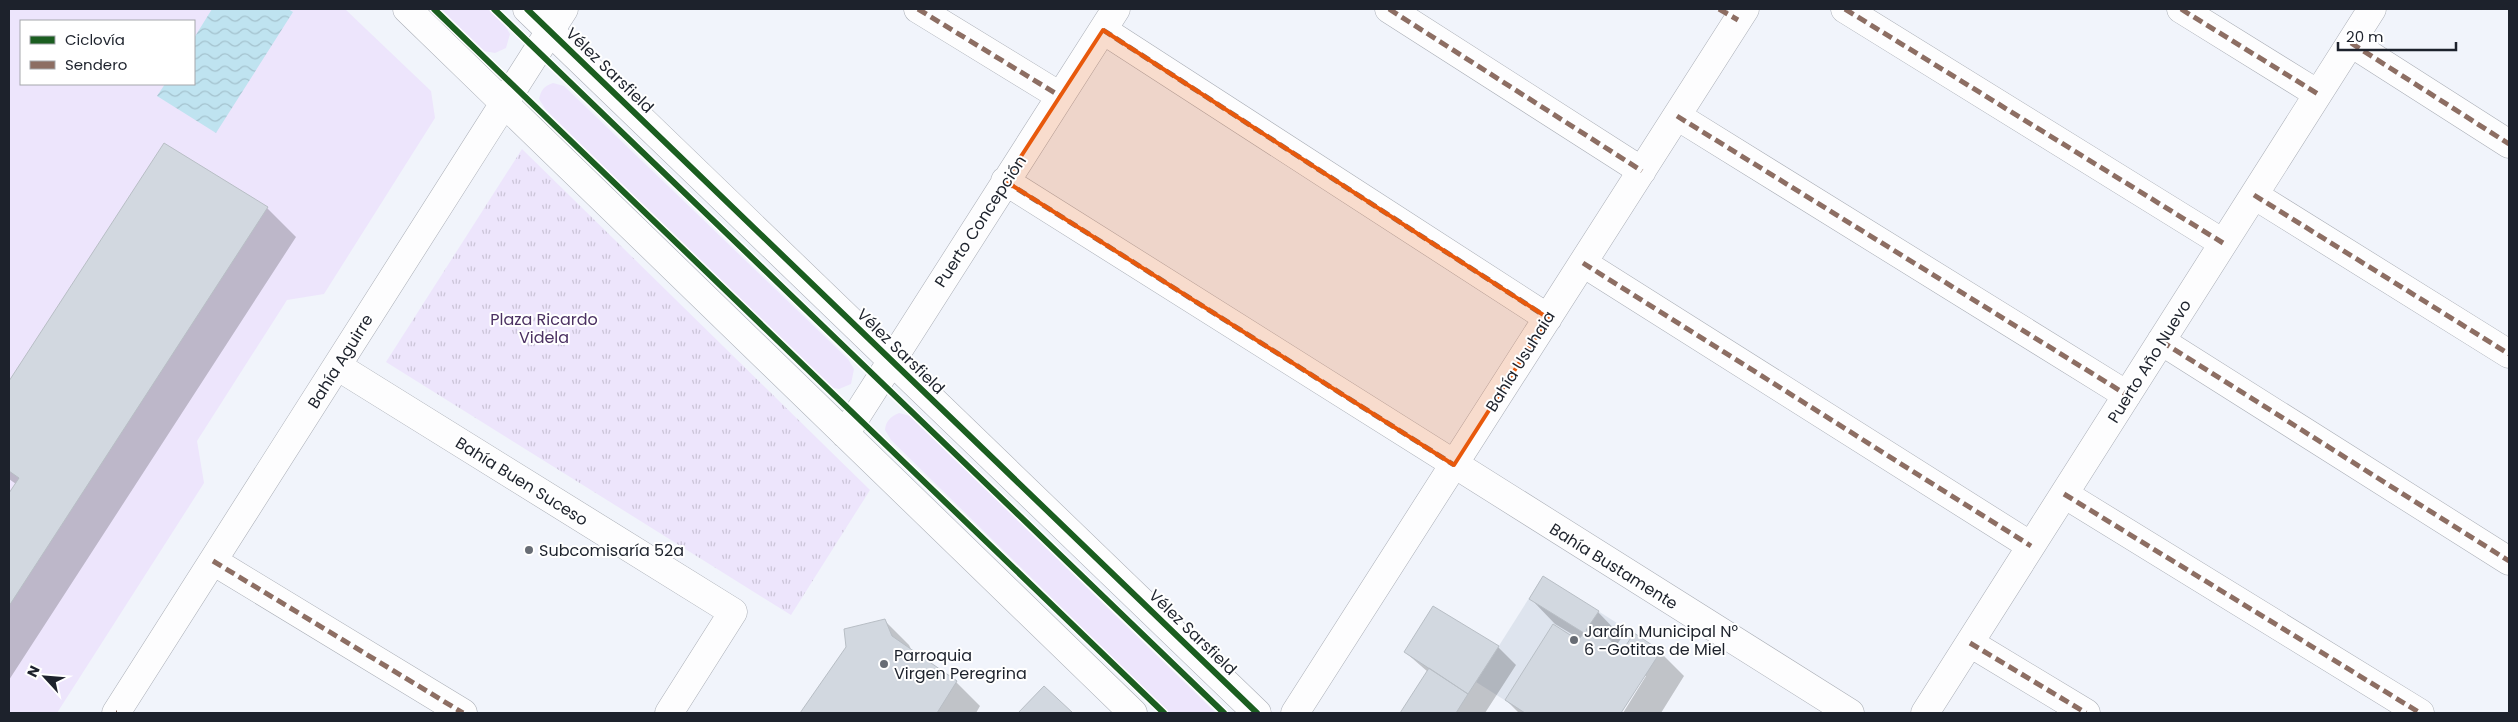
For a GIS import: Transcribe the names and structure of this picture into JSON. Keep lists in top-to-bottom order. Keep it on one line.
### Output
{"streets":{"street":["Vélez Sarsfield","Puerto Concepción","Bahía Aguirre","Bahía Usuhaia","Puerto Año Nuevo","Bahía Buen Suceso","Bahía Bustamente"]},"crossings":[["Vélez Sarsfield","Puerto Concepción"],["Vélez Sarsfield","Bahía Aguirre"],["Puerto Concepción","Bahía Bustamente"],["Bahía Aguirre","Bahía Buen Suceso"],["Bahía Usuhaia","Bahía Bustamente"]],"parks":["Plaza Ricardo Videla"],"places":["Subcomisaría 52a","Jardín Municipal N° 6 -Gotitas de Miel","Parroquia Virgen Peregrina"],"legend":["Ciclovía","Sendero"],"scale_bar":"20 m","north":"top left"}
